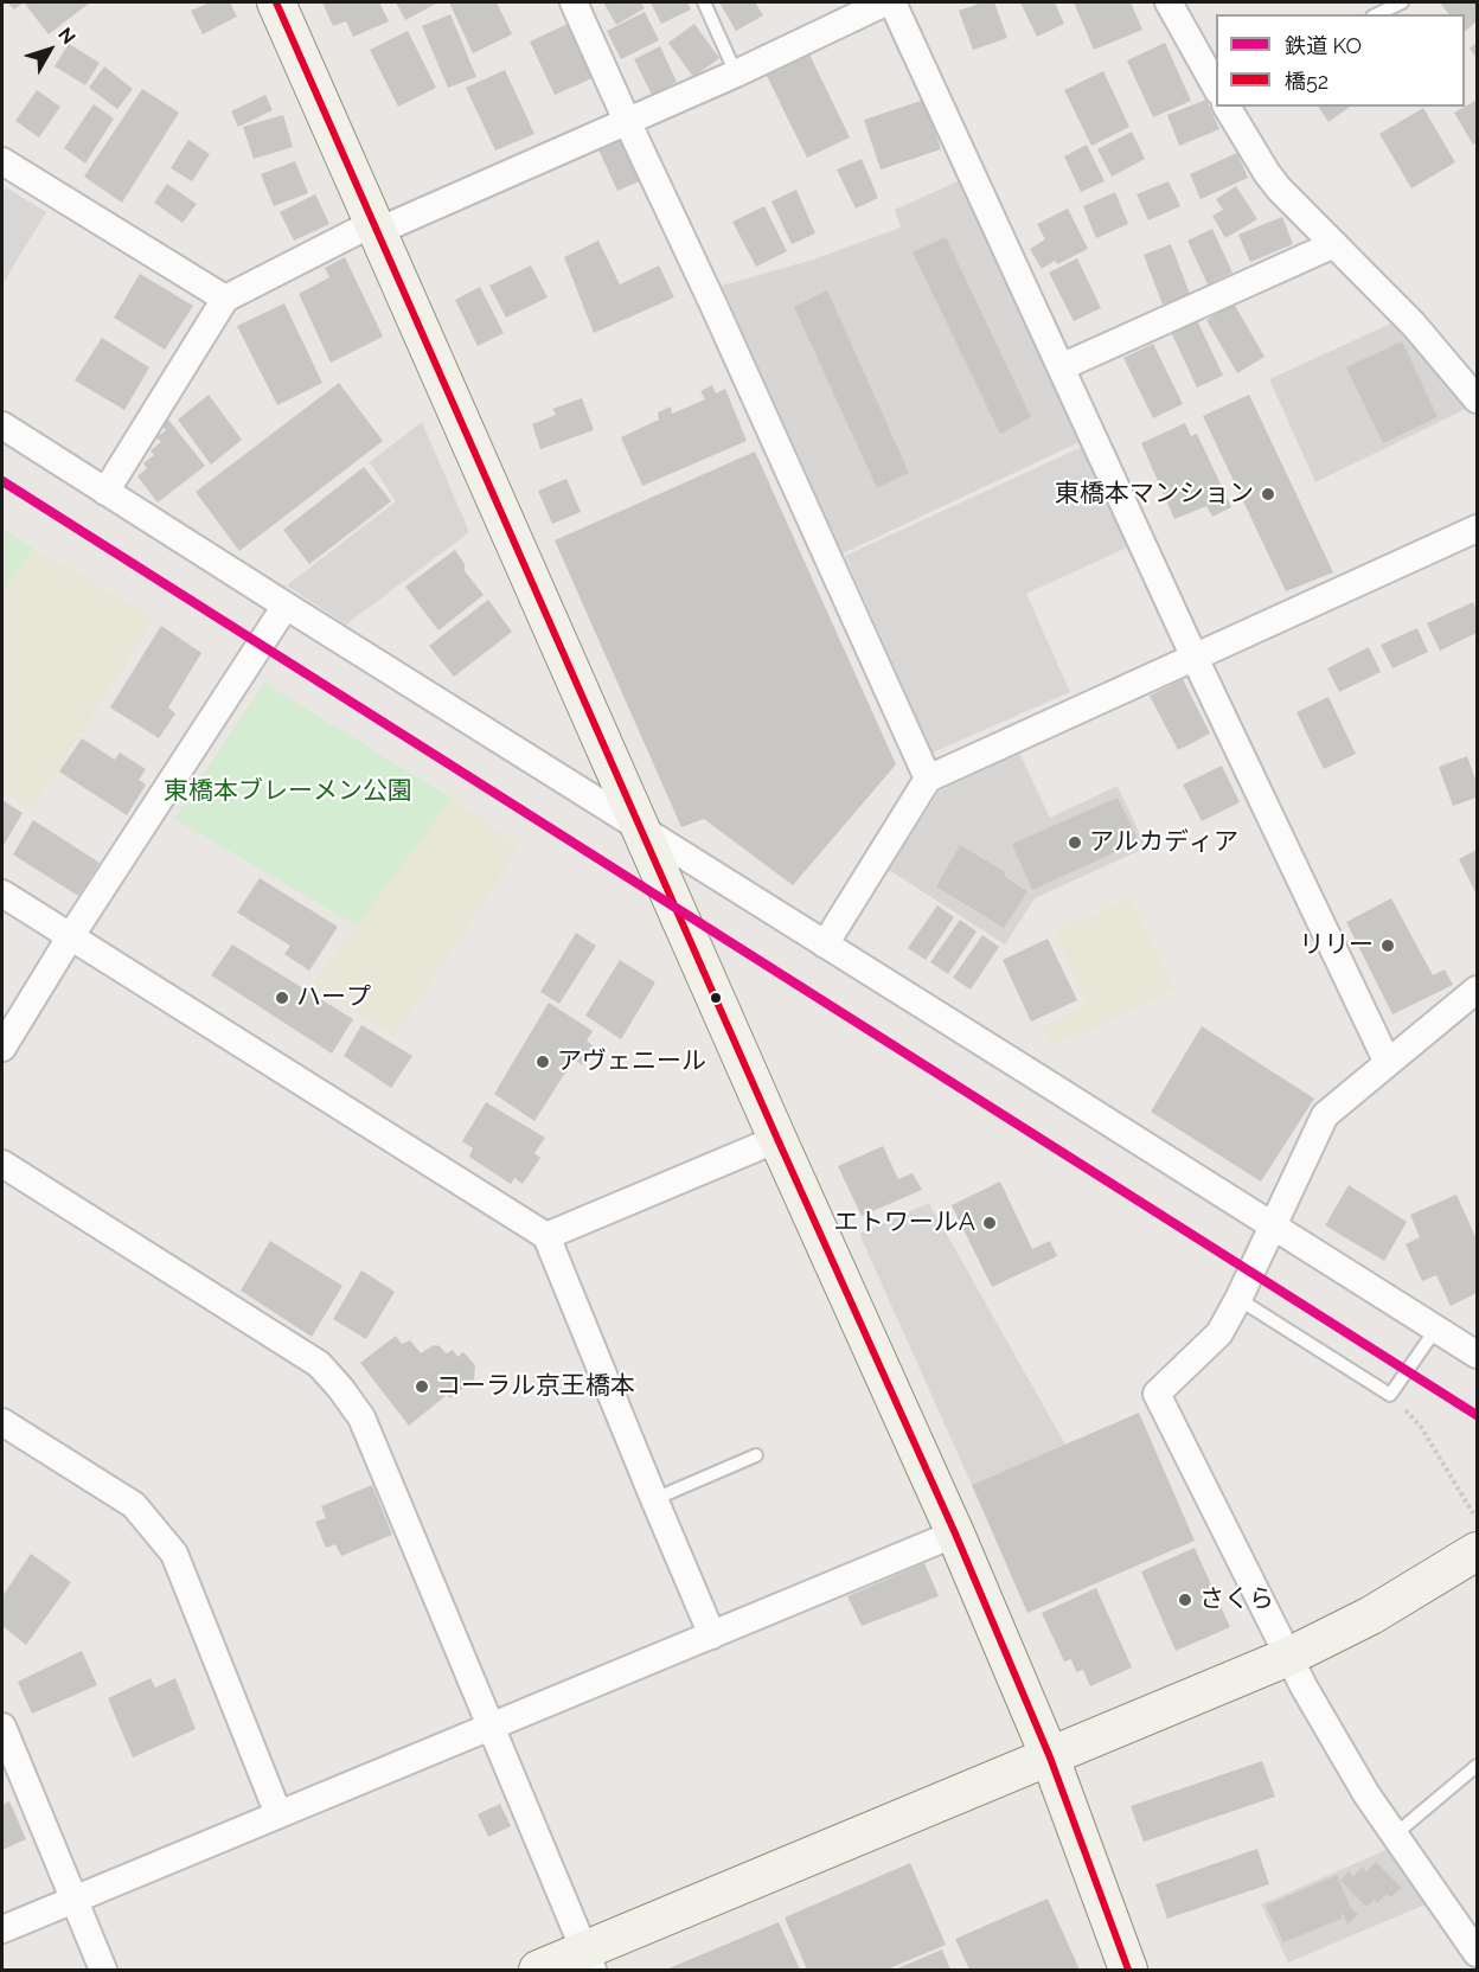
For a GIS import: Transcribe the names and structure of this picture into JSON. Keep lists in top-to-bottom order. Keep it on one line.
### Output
{"parks":["東橋本ブレーメン公園"],"places":["東橋本マンション","アルカディア","リリー","ハープ","アヴェニール","エトワールA","コーラル京王橋本","さくら"],"lines":["transit line 橋52","rail line KO"],"legend":["鉄道 KO","橋52"],"north":"top right"}
